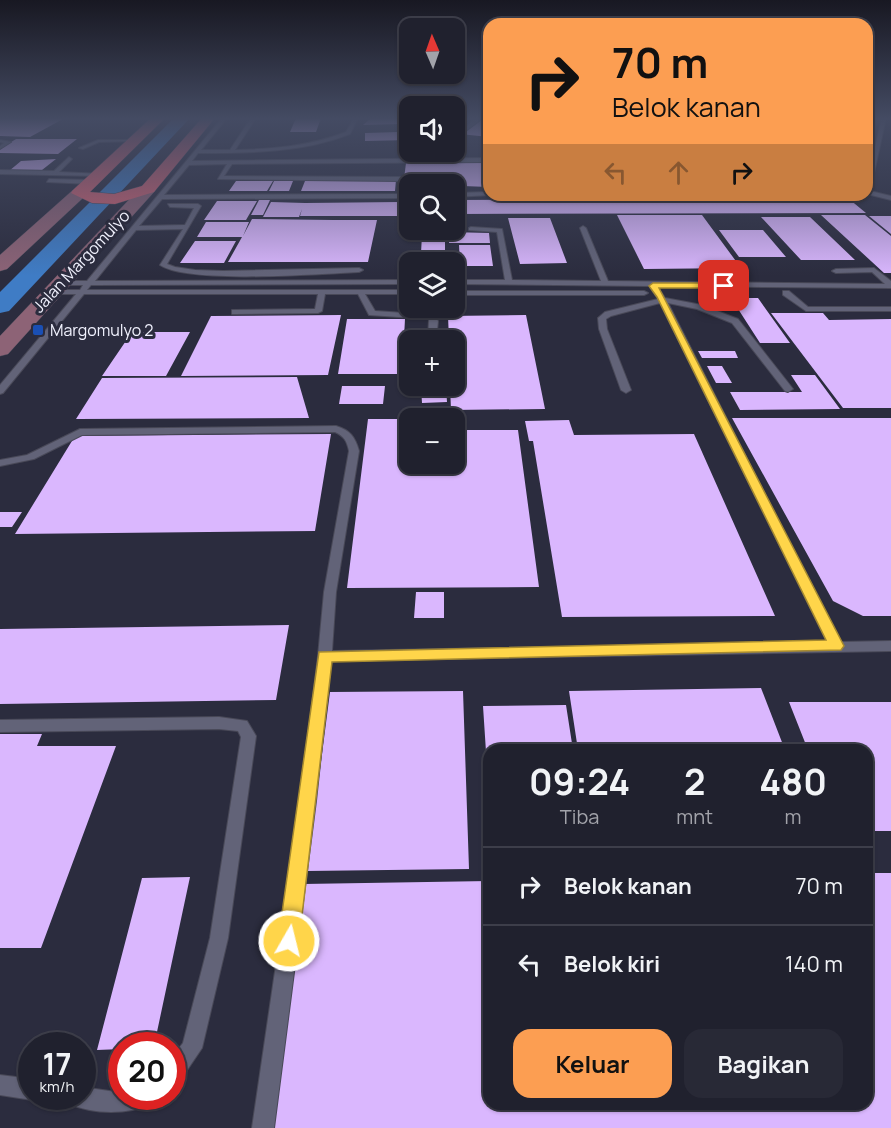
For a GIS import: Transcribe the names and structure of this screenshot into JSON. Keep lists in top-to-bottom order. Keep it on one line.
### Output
{"streets":{"highway":["Jalan Margomulyo"]},"places":{"transit":["Margomulyo 2"]},"north":"top","page":{"map_buttons":["+","−"],"turn":["70 m","Belok kanan"],"eta":["09:24","Tiba","2","mnt","480","m"],"list":[{"name":"Belok kanan","value":"70 m"},{"name":"Belok kiri","value":"140 m"}],"buttons":["Keluar","Bagikan"],"speed":"17 km/h","limit":"20"}}
